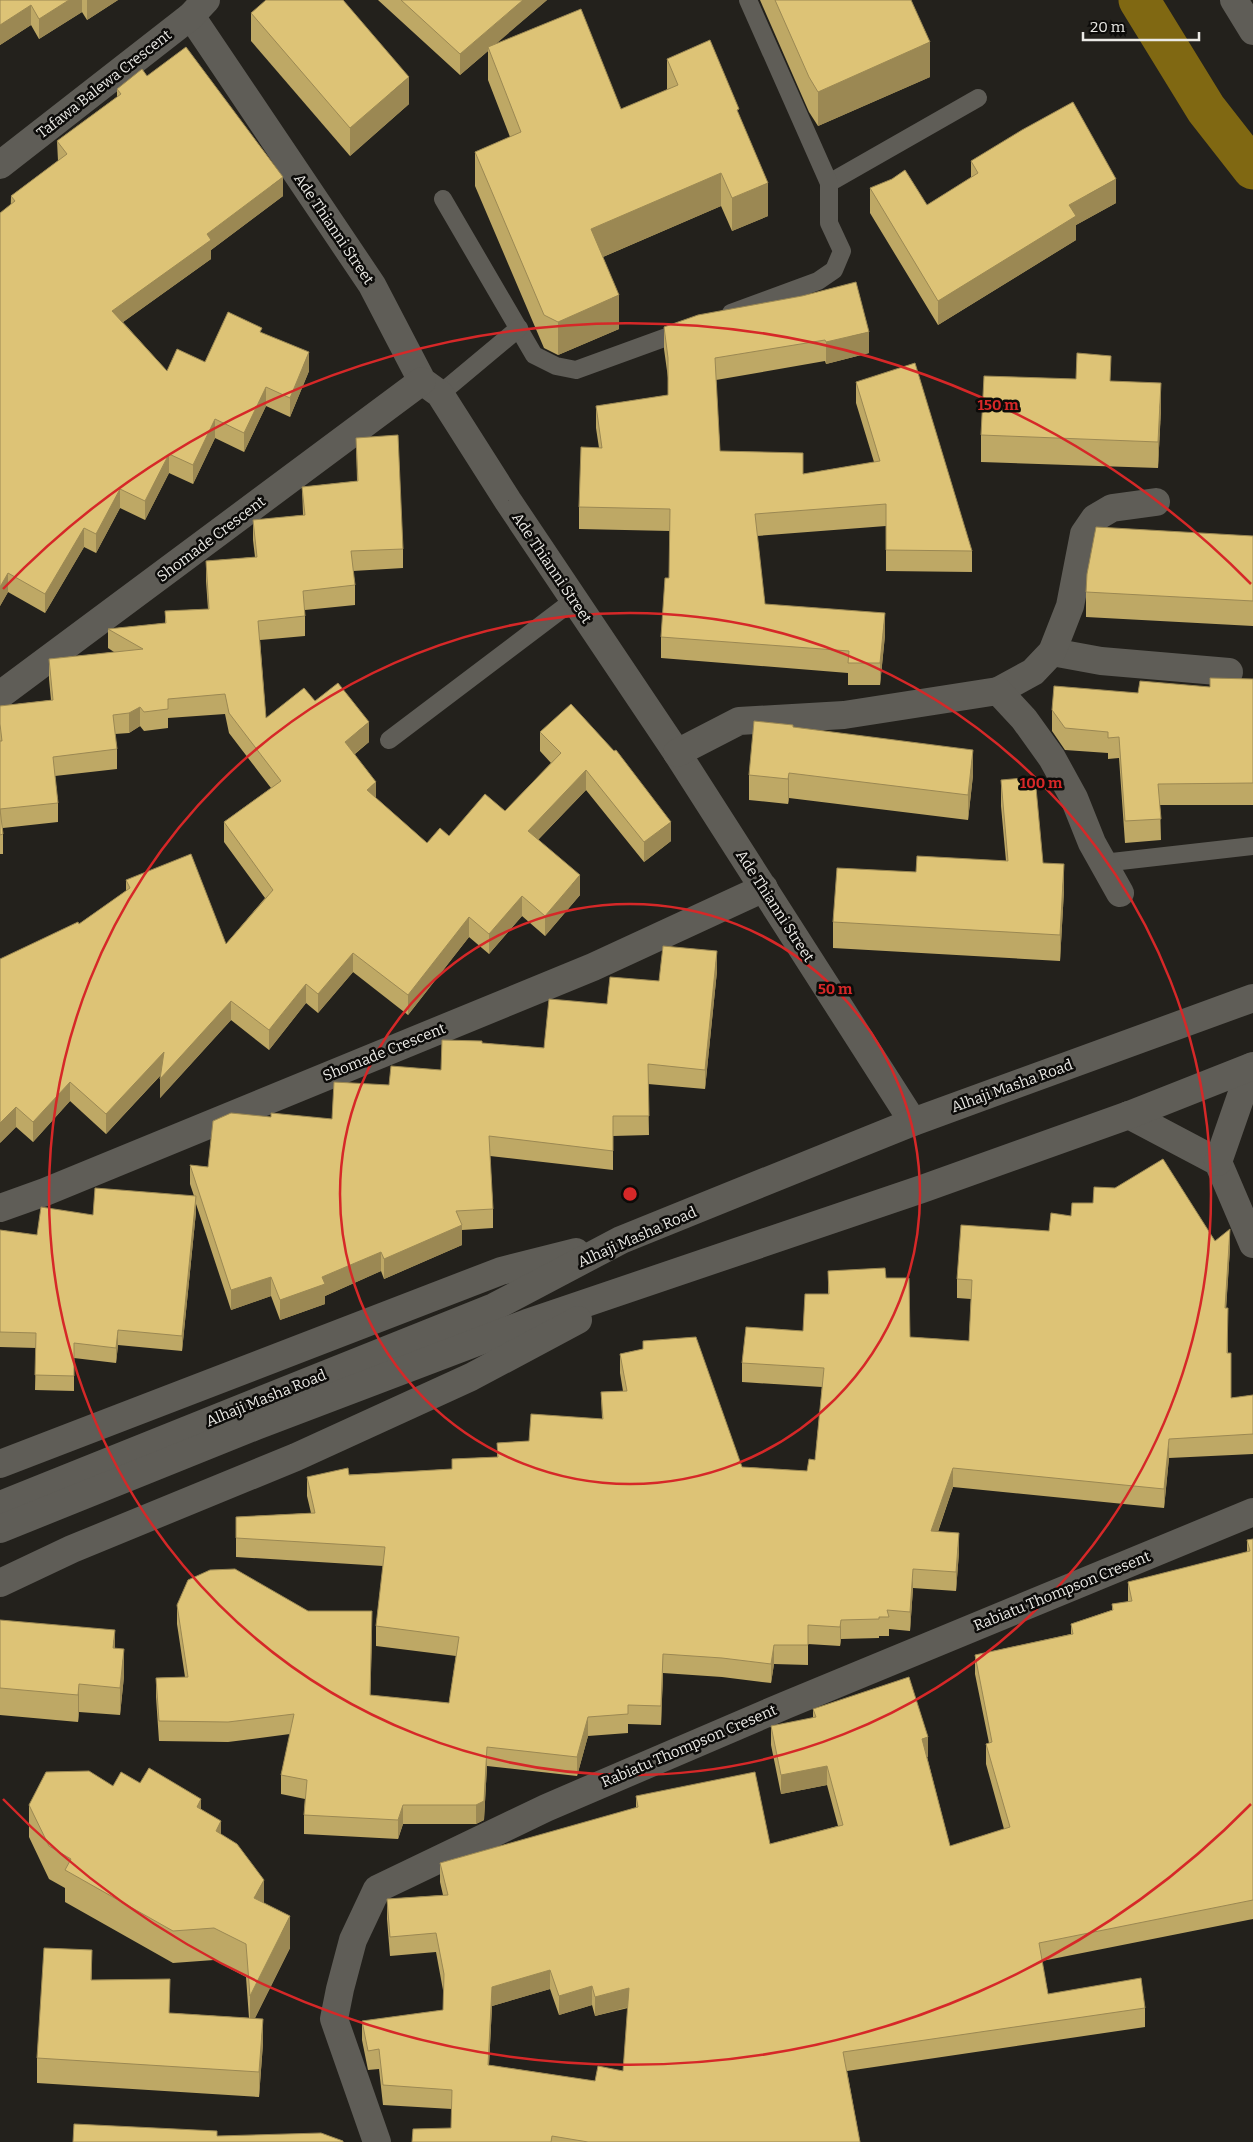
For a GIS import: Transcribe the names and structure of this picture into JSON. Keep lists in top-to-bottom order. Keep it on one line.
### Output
{"streets":{"street":["Tafawa Balewa Crescent","Ade Thianni Street","Shomade Crescent","Alhaji Masha Road","Rabiatu Thompson Cresent"]},"crossings":[["Tafawa Balewa Crescent","Ade Thianni Street"],["Ade Thianni Street","Shomade Crescent"],["Ade Thianni Street","Alhaji Masha Road"]],"scale_bar":"20 m","rings":["150 m","100 m","50 m"]}
